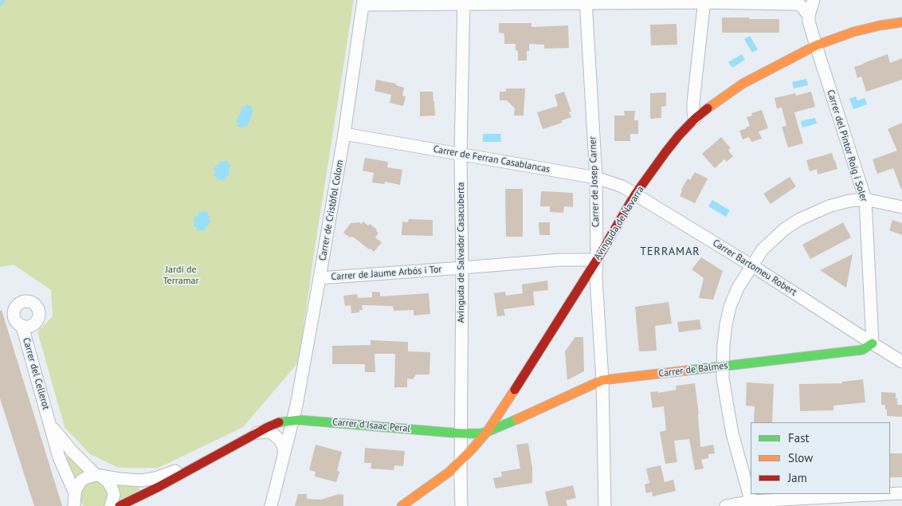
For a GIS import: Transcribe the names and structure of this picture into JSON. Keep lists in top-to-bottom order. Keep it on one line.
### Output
{"streets":{"street":["Carrer del Pintor Roig i Soler","Carrer de Ferran Casablancas","Carrer de Josep Carner","Carrer de Cristòfol Colom","Avinguda de Navarra","Avinguda de Salvador Casacuberta","Carrer Bartomeu Robert","Carrer de Jaume Arbós i Tor","Carrer de Balmes","Carrer del Cellerot","Carrer d'Isaac Peral"]},"crossings":[["Carrer del Pintor Roig i Soler","Avinguda de Navarra"],["Carrer del Pintor Roig i Soler","Carrer Bartomeu Robert"],["Carrer del Pintor Roig i Soler","Carrer de Balmes"],["Carrer de Ferran Casablancas","Carrer de Josep Carner"],["Carrer de Ferran Casablancas","Carrer de Cristòfol Colom"],["Carrer de Ferran Casablancas","Avinguda de Navarra"],["Carrer de Ferran Casablancas","Avinguda de Salvador Casacuberta"],["Carrer de Ferran Casablancas","Carrer Bartomeu Robert"],["Carrer de Josep Carner","Avinguda de Navarra"],["Carrer de Josep Carner","Carrer de Jaume Arbós i Tor"],["Carrer de Josep Carner","Carrer de Balmes"],["Carrer de Cristòfol Colom","Carrer de Jaume Arbós i Tor"],["Carrer de Cristòfol Colom","Carrer d'Isaac Peral"],["Avinguda de Navarra","Avinguda de Salvador Casacuberta"],["Avinguda de Navarra","Carrer Bartomeu Robert"],["Avinguda de Navarra","Carrer de Jaume Arbós i Tor"],["Avinguda de Navarra","Carrer de Balmes"],["Avinguda de Navarra","Carrer d'Isaac Peral"],["Avinguda de Salvador Casacuberta","Carrer de Jaume Arbós i Tor"],["Avinguda de Salvador Casacuberta","Carrer d'Isaac Peral"],["Carrer Bartomeu Robert","Carrer de Balmes"],["Carrer de Balmes","Carrer d'Isaac Peral"],["Carrer del Cellerot","Carrer d'Isaac Peral"]],"districts":["TERRAMAR"],"parks":["Jardí de Terramar"],"legend":["Fast","Slow","Jam"]}
